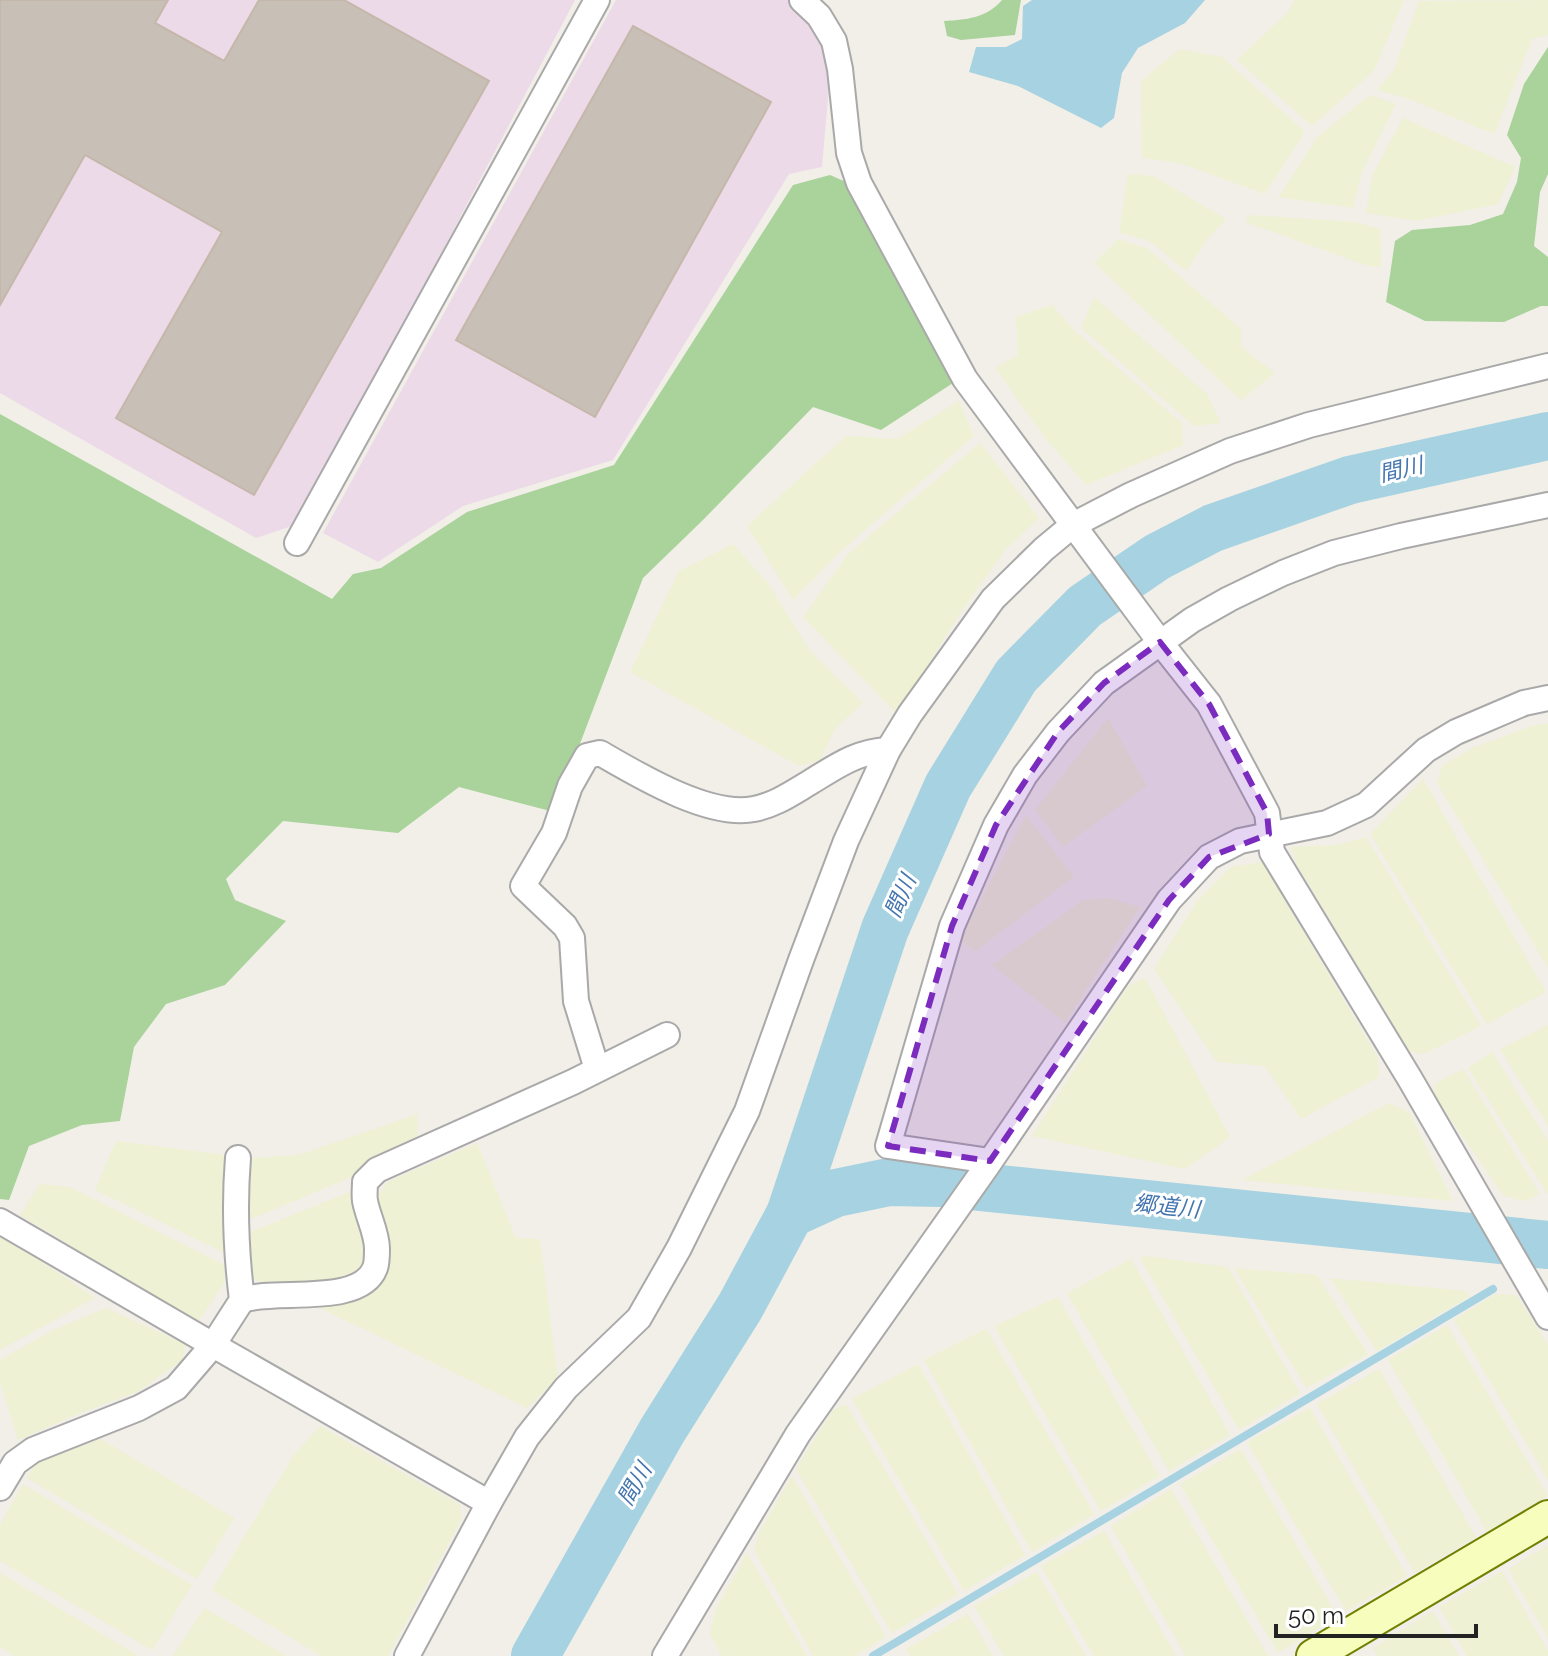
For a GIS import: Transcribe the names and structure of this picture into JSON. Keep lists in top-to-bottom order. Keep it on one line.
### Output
{"water":["間川","郷道川"],"scale_bar":"50 m"}
